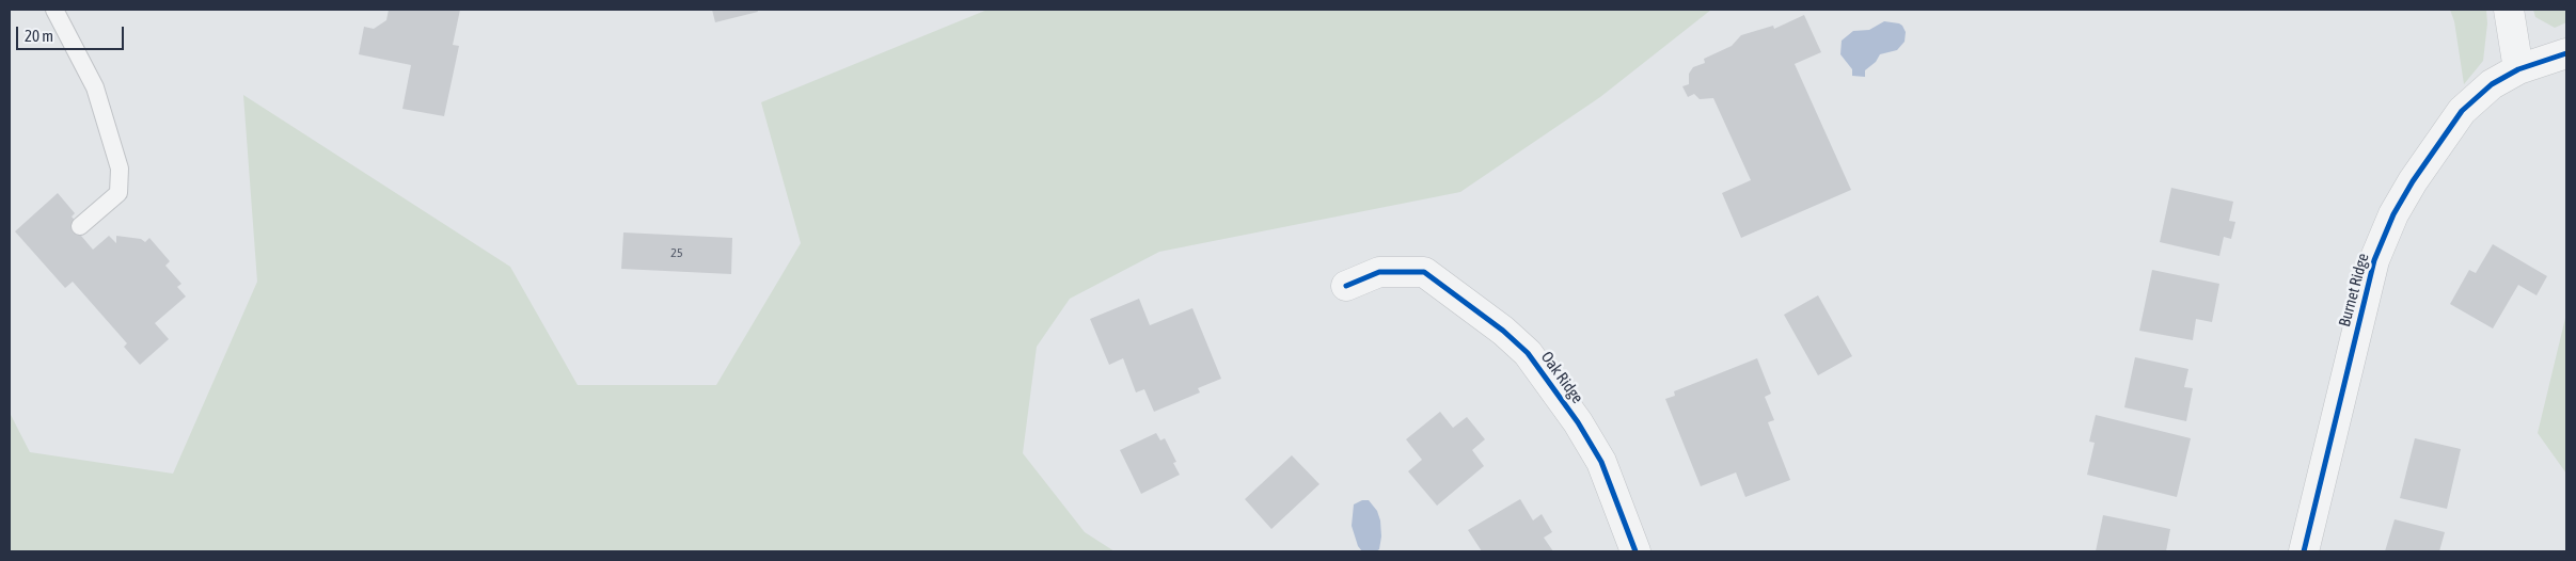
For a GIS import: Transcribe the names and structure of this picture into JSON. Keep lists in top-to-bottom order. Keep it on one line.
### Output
{"streets":{"street":["Burnet Ridge","Oak Ridge"]},"house_numbers":["25"],"scale_bar":"20 m"}
